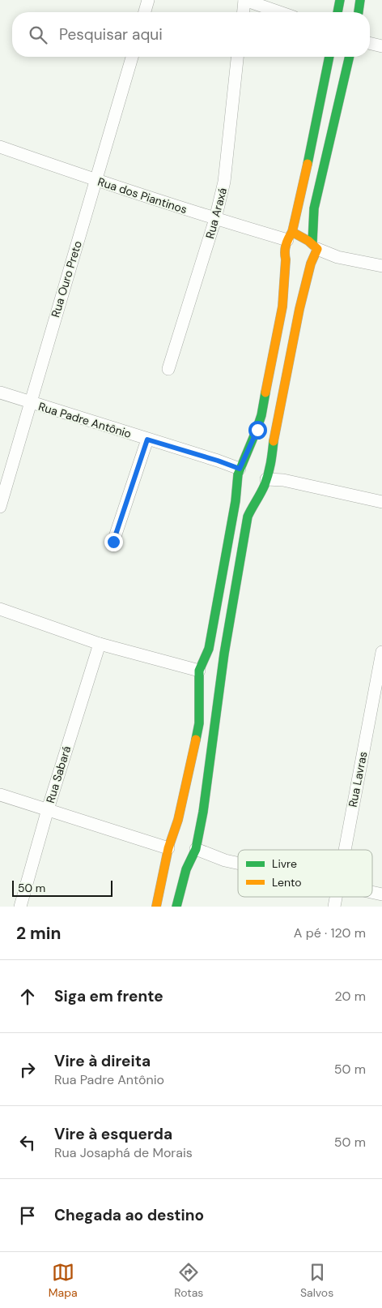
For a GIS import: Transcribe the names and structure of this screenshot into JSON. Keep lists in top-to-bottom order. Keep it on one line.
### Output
{"streets":{"street":["Rua dos Piantinos","Rua Araxá","Rua Ouro Preto","Rua Padre Antônio","Rua Sabará","Rua Lavras"]},"crossings":[["Rua dos Piantinos","Rua Araxá"],["Rua dos Piantinos","Rua Ouro Preto"],["Rua Ouro Preto","Rua Padre Antônio"]],"legend":["Livre","Lento"],"scale_bar":"50 m","page":{"search":"Pesquisar aqui","scale":"50 m","heading":["2 min","A pé · 120 m"],"list":[["Siga em frente","20 m"],["Vire à direita","Rua Padre Antônio","50 m"],["Vire à esquerda","Rua Josaphá de Morais","50 m"],"Chegada ao destino"],"nav":["Mapa","Rotas","Salvos"]}}
